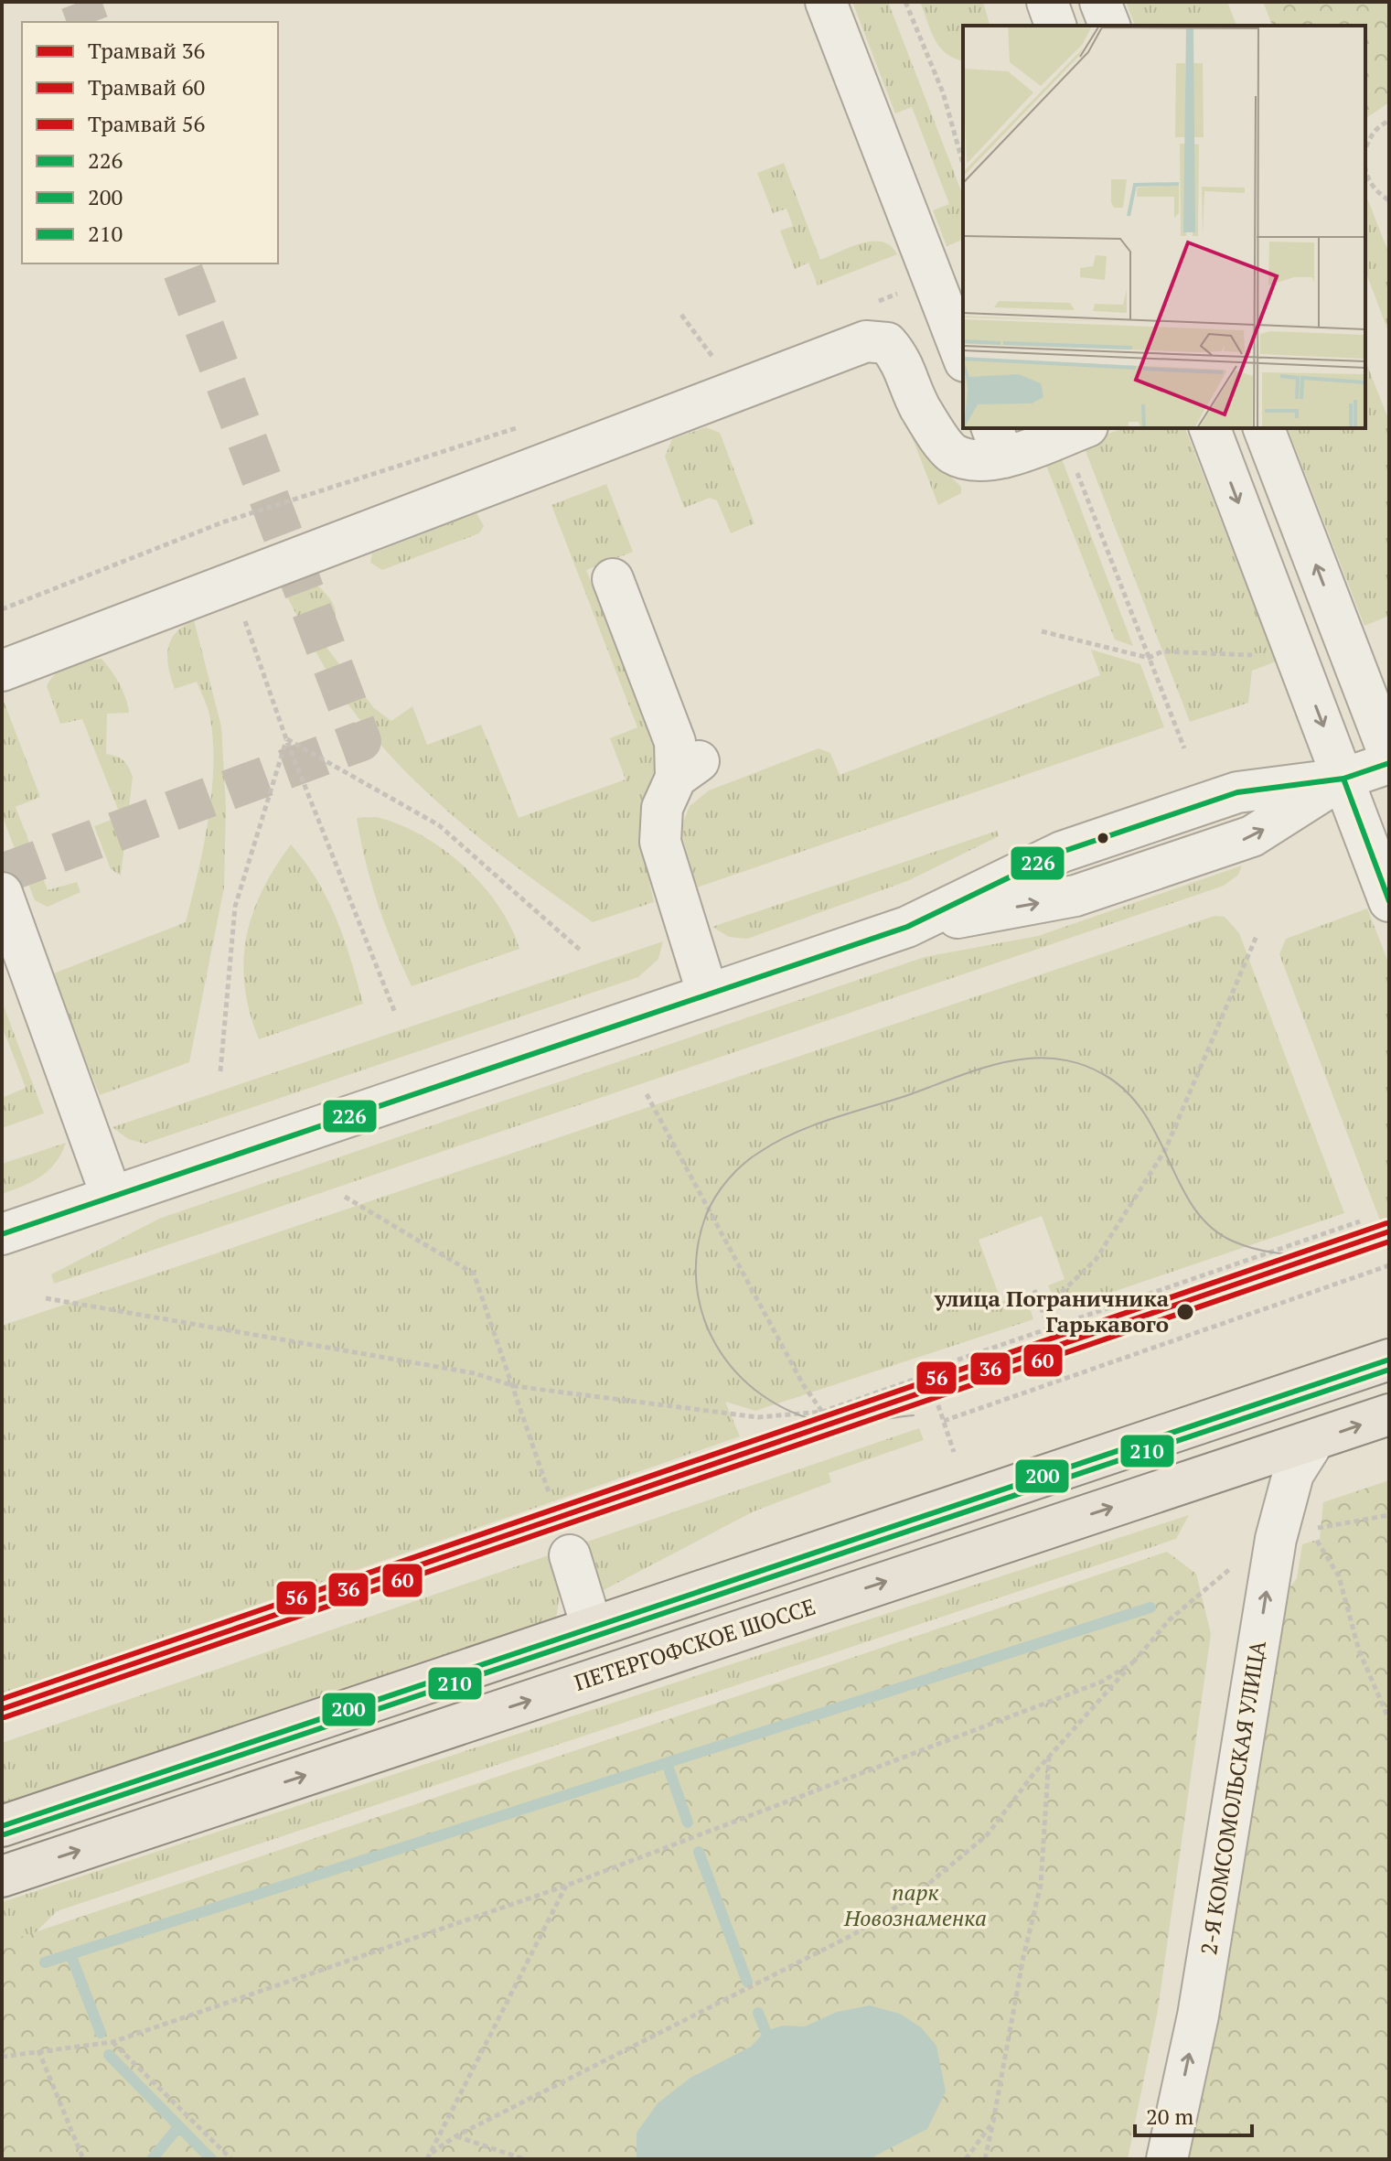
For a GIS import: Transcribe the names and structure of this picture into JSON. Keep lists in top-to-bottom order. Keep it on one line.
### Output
{"streets":{"main road":["ПЕТЕРГОФСКОЕ ШОССЕ"],"street":["2-Я КОМСОМОЛЬСКАЯ УЛИЦА"]},"crossings":[["ПЕТЕРГОФСКОЕ ШОССЕ","2-Я КОМСОМОЛЬСКАЯ УЛИЦА"]],"one_way":["2-Я КОМСОМОЛЬСКАЯ УЛИЦА"],"parks":["парк Новознаменка"],"places":["улица Пограничника Гарькавого"],"lines":["transit line 226","tram line 56","tram line 36","tram line 60","transit line 200","transit line 210"],"legend":["Трамвай 36","Трамвай 60","Трамвай 56","226","200","210"],"scale_bar":"20 m"}
